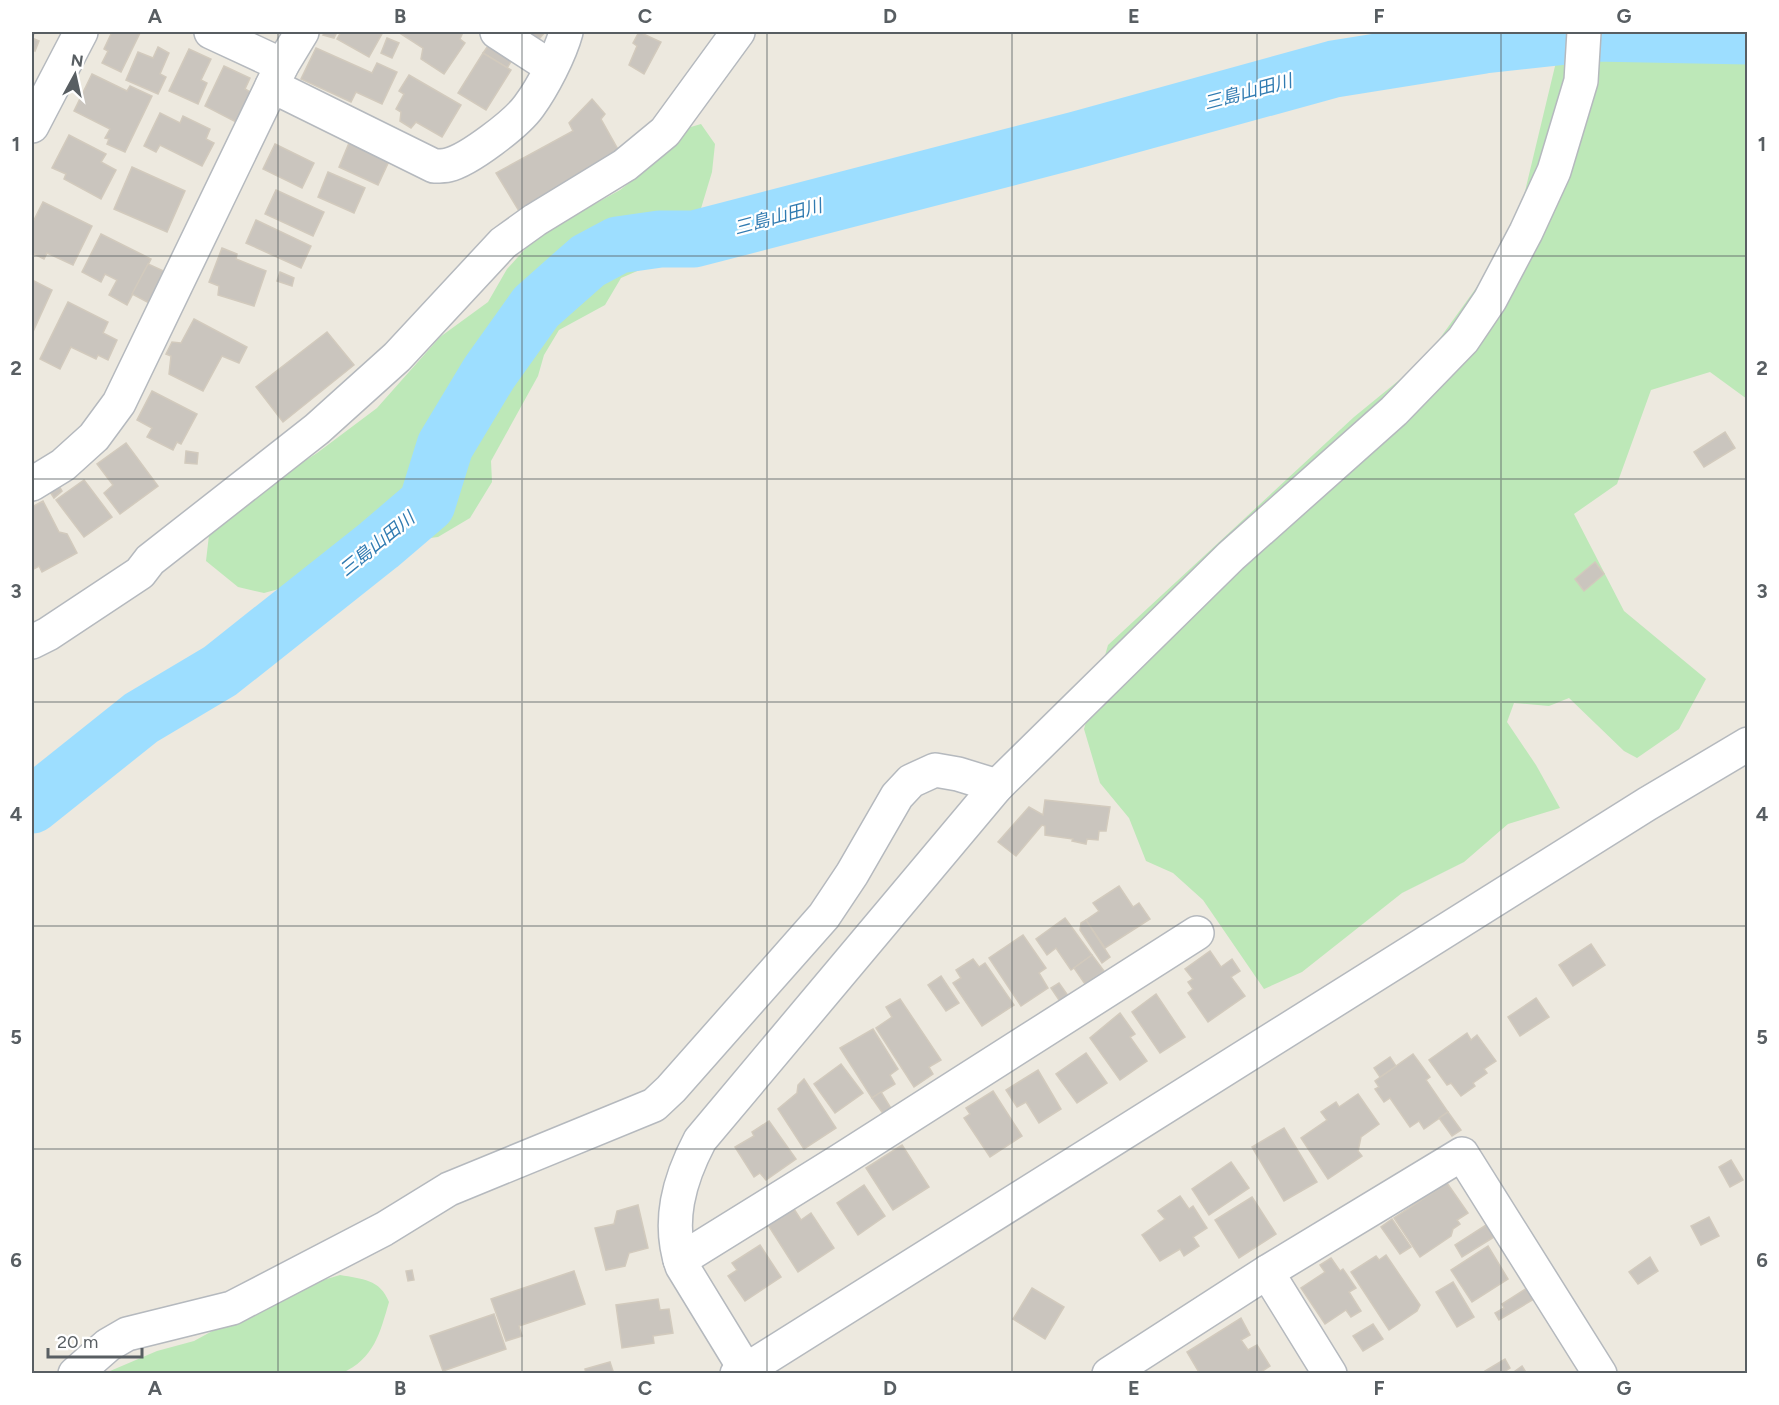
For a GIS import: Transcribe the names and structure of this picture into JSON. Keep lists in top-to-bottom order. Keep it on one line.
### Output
{"water":["三島山田川"],"scale_bar":"20 m","north":"top","grid":{"columns":["A","B","C","D","E","F","G"],"rows":["1","2","3","4","5","6"]}}
